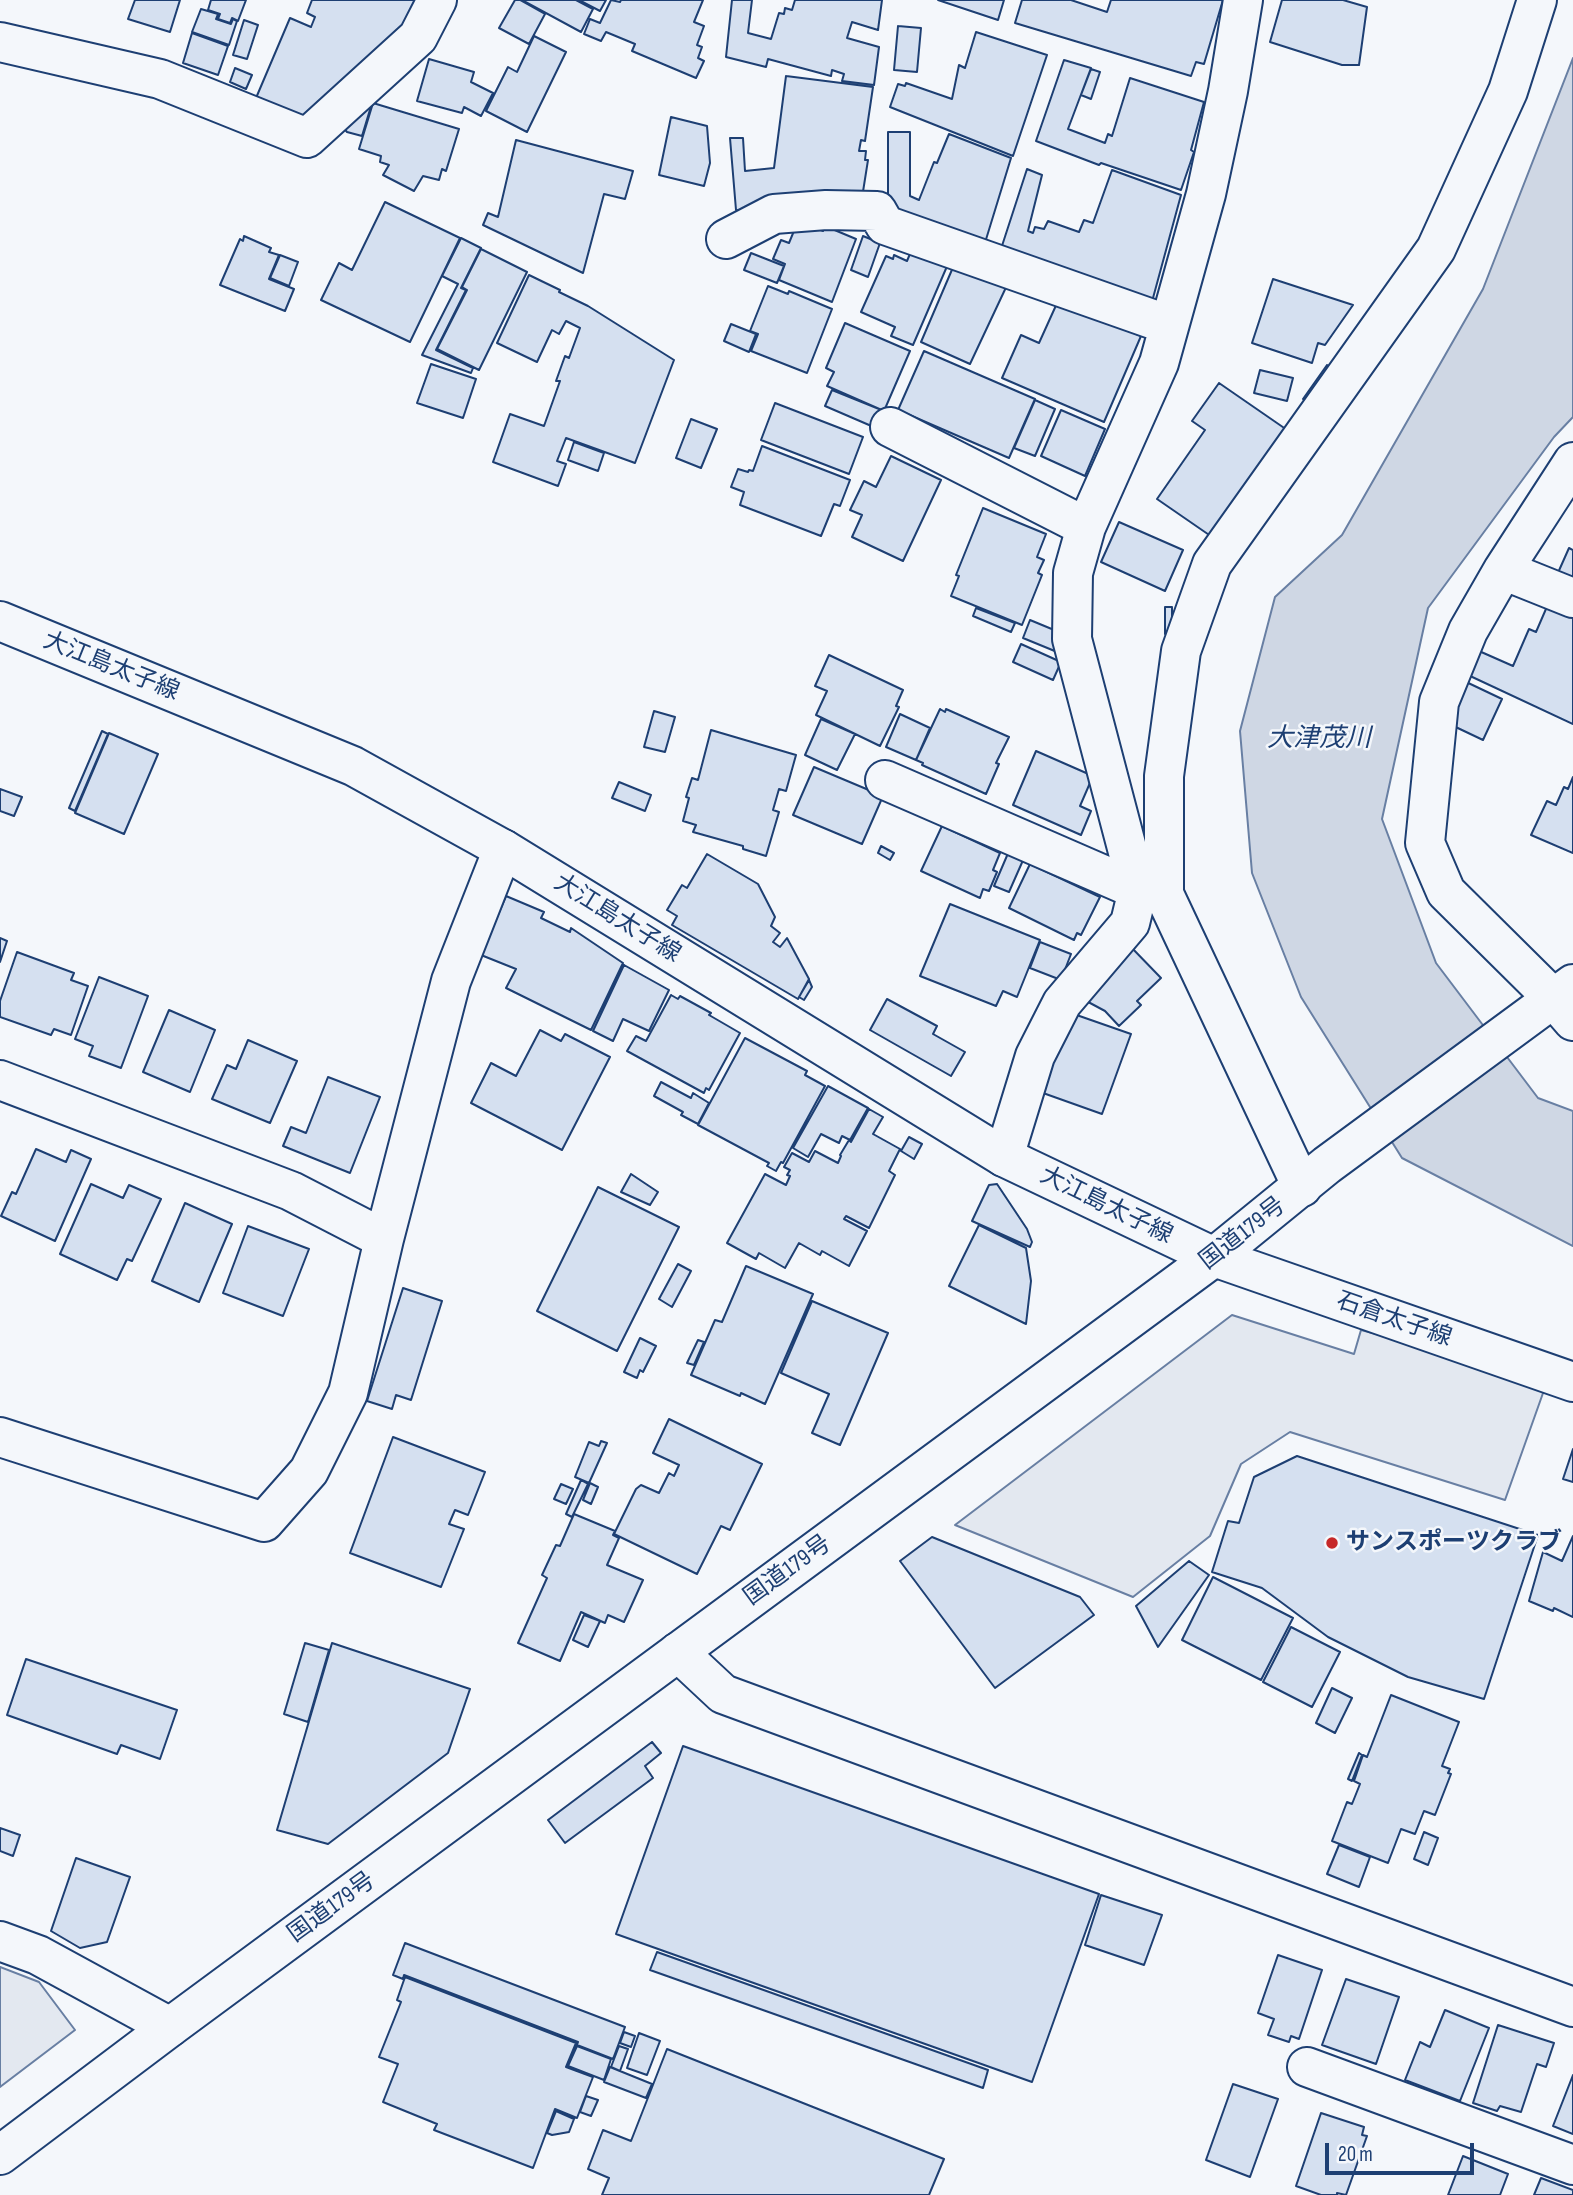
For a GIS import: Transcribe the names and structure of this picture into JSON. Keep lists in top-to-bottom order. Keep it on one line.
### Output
{"streets":{"main road":["大江島太子線","国道179号","石倉太子線"]},"crossings":[["大江島太子線","国道179号"],["大江島太子線","石倉太子線"],["国道179号","石倉太子線"]],"water":["大津茂川"],"places":["サンスポーツクラブ"],"scale_bar":"20 m"}
